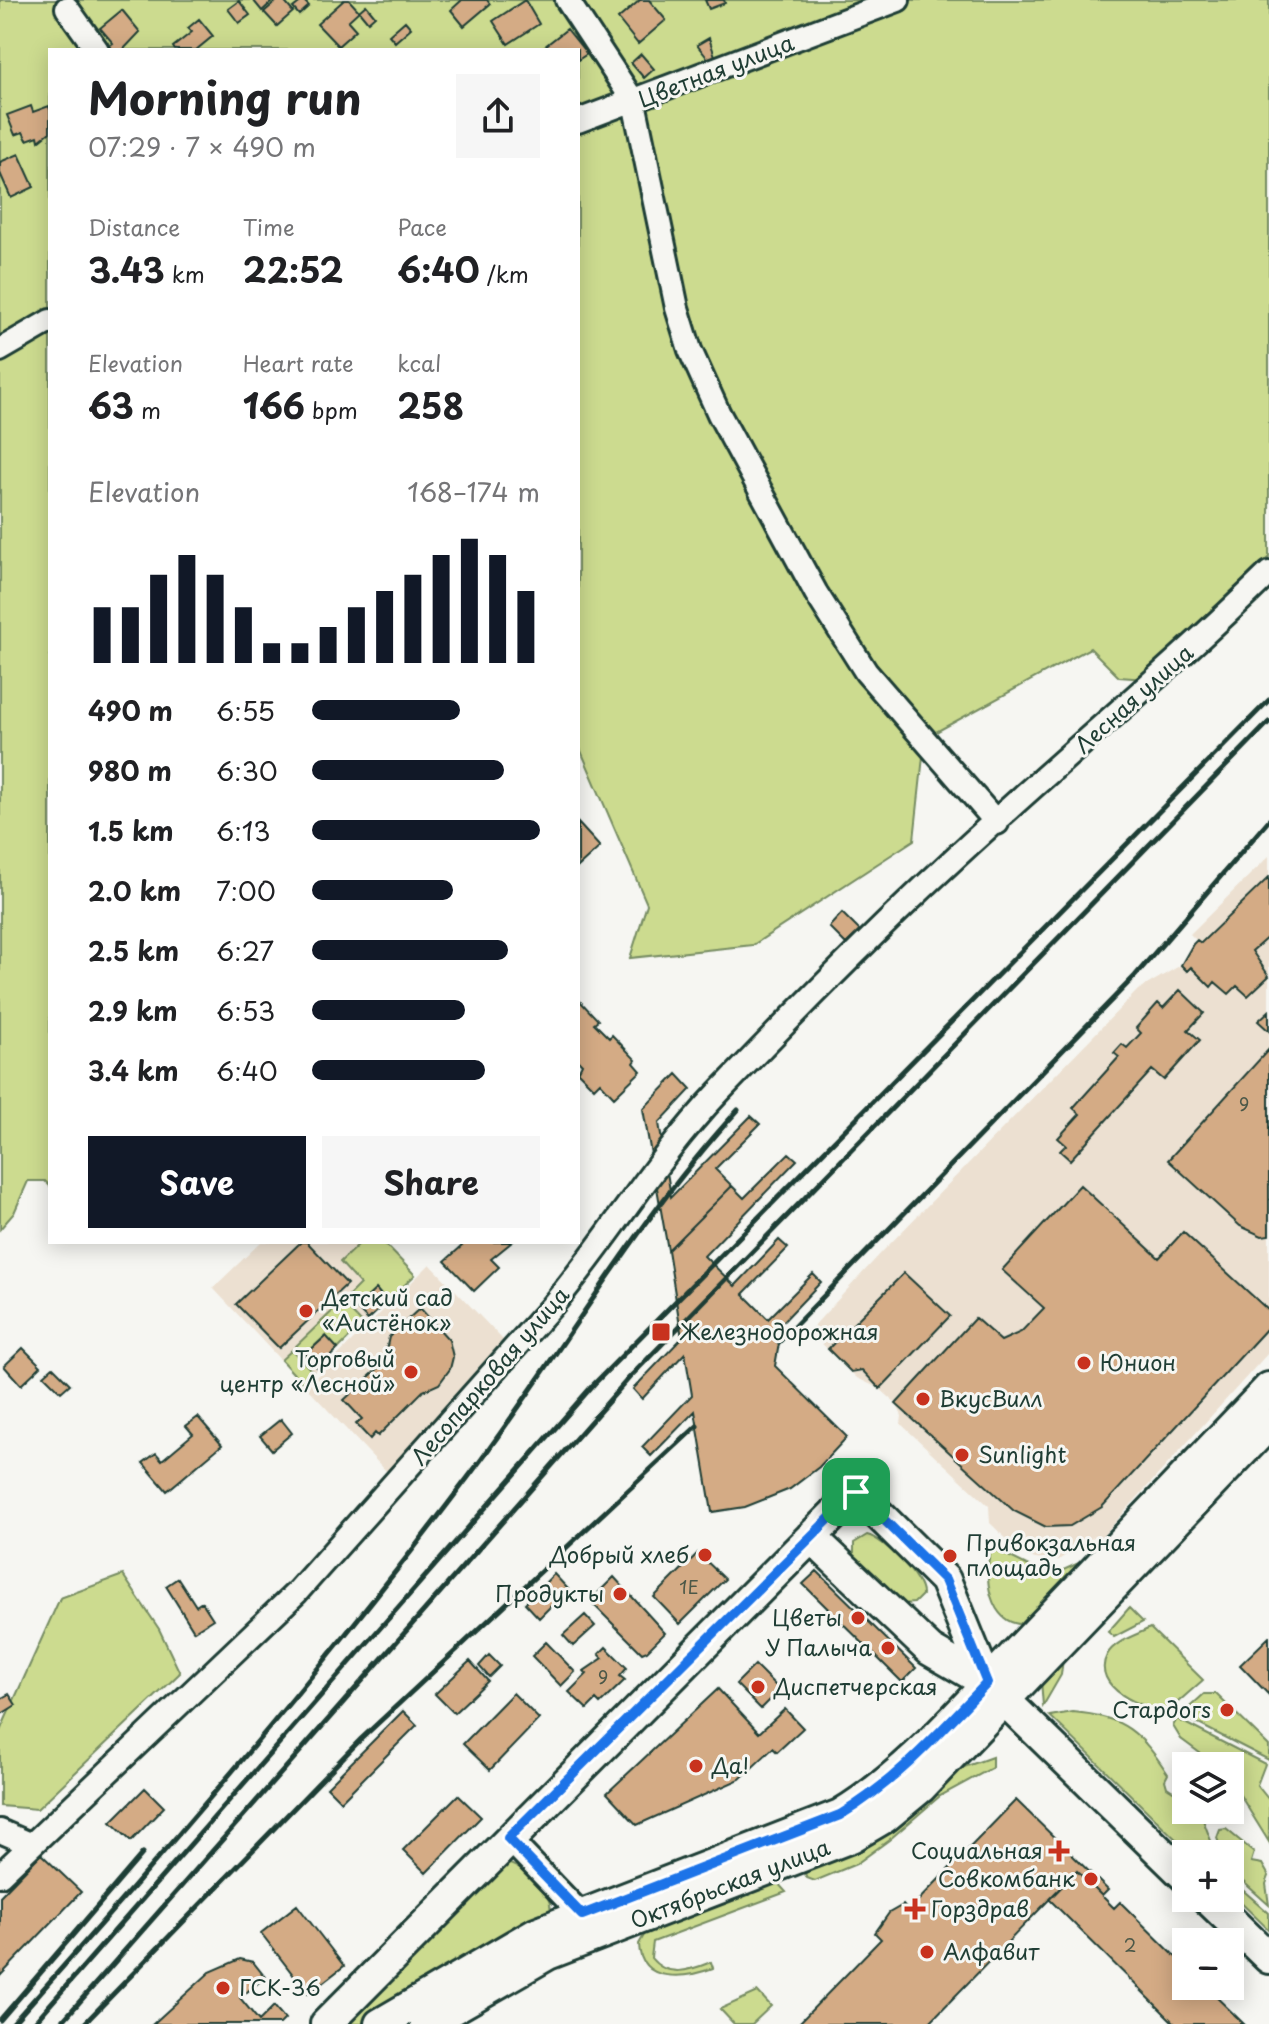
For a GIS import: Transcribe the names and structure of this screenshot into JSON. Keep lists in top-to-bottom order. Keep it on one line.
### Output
{"streets":{"main road":["Октябрьская улица"],"street":["Цветная улица","Лесная улица","Лесопарковая улица"]},"crossings":[["Лесная улица","Лесопарковая улица"]],"places":{"other":["Детский сад «Аистёнок»","Юнион","Торговый центр «Лесной»","ВкусВилл","Sunlight","Добрый хлеб","Привокзальная площадь","Продукты","Цветы","У Палыча","Диспетчерская","Стардогs","Да!","Совкомбанк","Алфавит","ГСК-36"],"transit":["Железнодорожная"],"health":["Социальная","Горздрав"]},"house_numbers":["9","1Е","9","2"],"page":{"heading":["Morning run","07:29 · 7 × 490 m"],"stats":[["Distance","3.43 km"],["Time","22:52"],["Pace","6:40 /km"],["Elevation","63 m"],["Heart rate","166 bpm"],["kcal","258"]],"chart":["Elevation","168–174 m"],"list":[{"name":"490 m","note":"6:55"},{"name":"980 m","note":"6:30"},{"name":"1.5 km","note":"6:13"},{"name":"2.0 km","note":"7:00"},{"name":"2.5 km","note":"6:27"},{"name":"2.9 km","note":"6:53"},{"name":"3.4 km","note":"6:40"}],"buttons":["Save","Share"],"map_buttons":["+","−"]}}
